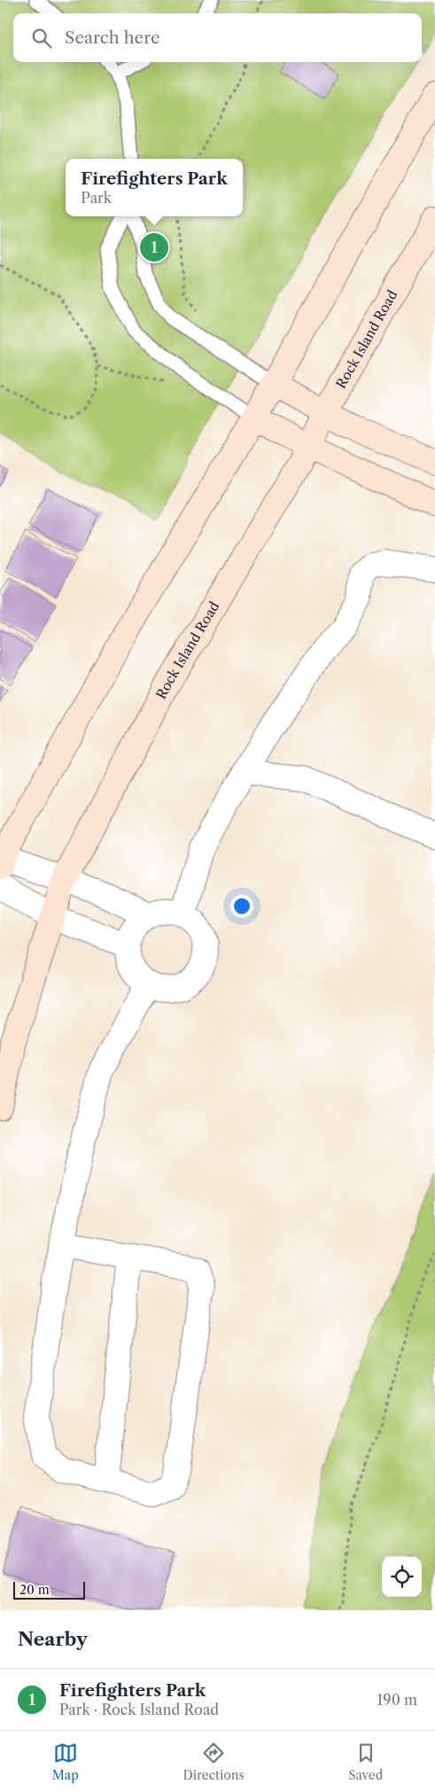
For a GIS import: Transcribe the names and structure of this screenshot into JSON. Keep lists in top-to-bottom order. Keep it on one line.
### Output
{"streets":{"main road":["Rock Island Road"]},"scale_bar":"20 m","page":{"search":"Search here","popup":["Firefighters Park","Park"],"pins":"1","scale":"20 m","heading":"Nearby","list":[{"mark":"1","name":"Firefighters Park","note":"Park · Rock Island Road","value":"190 m"}],"nav":["Map","Directions","Saved"]}}
